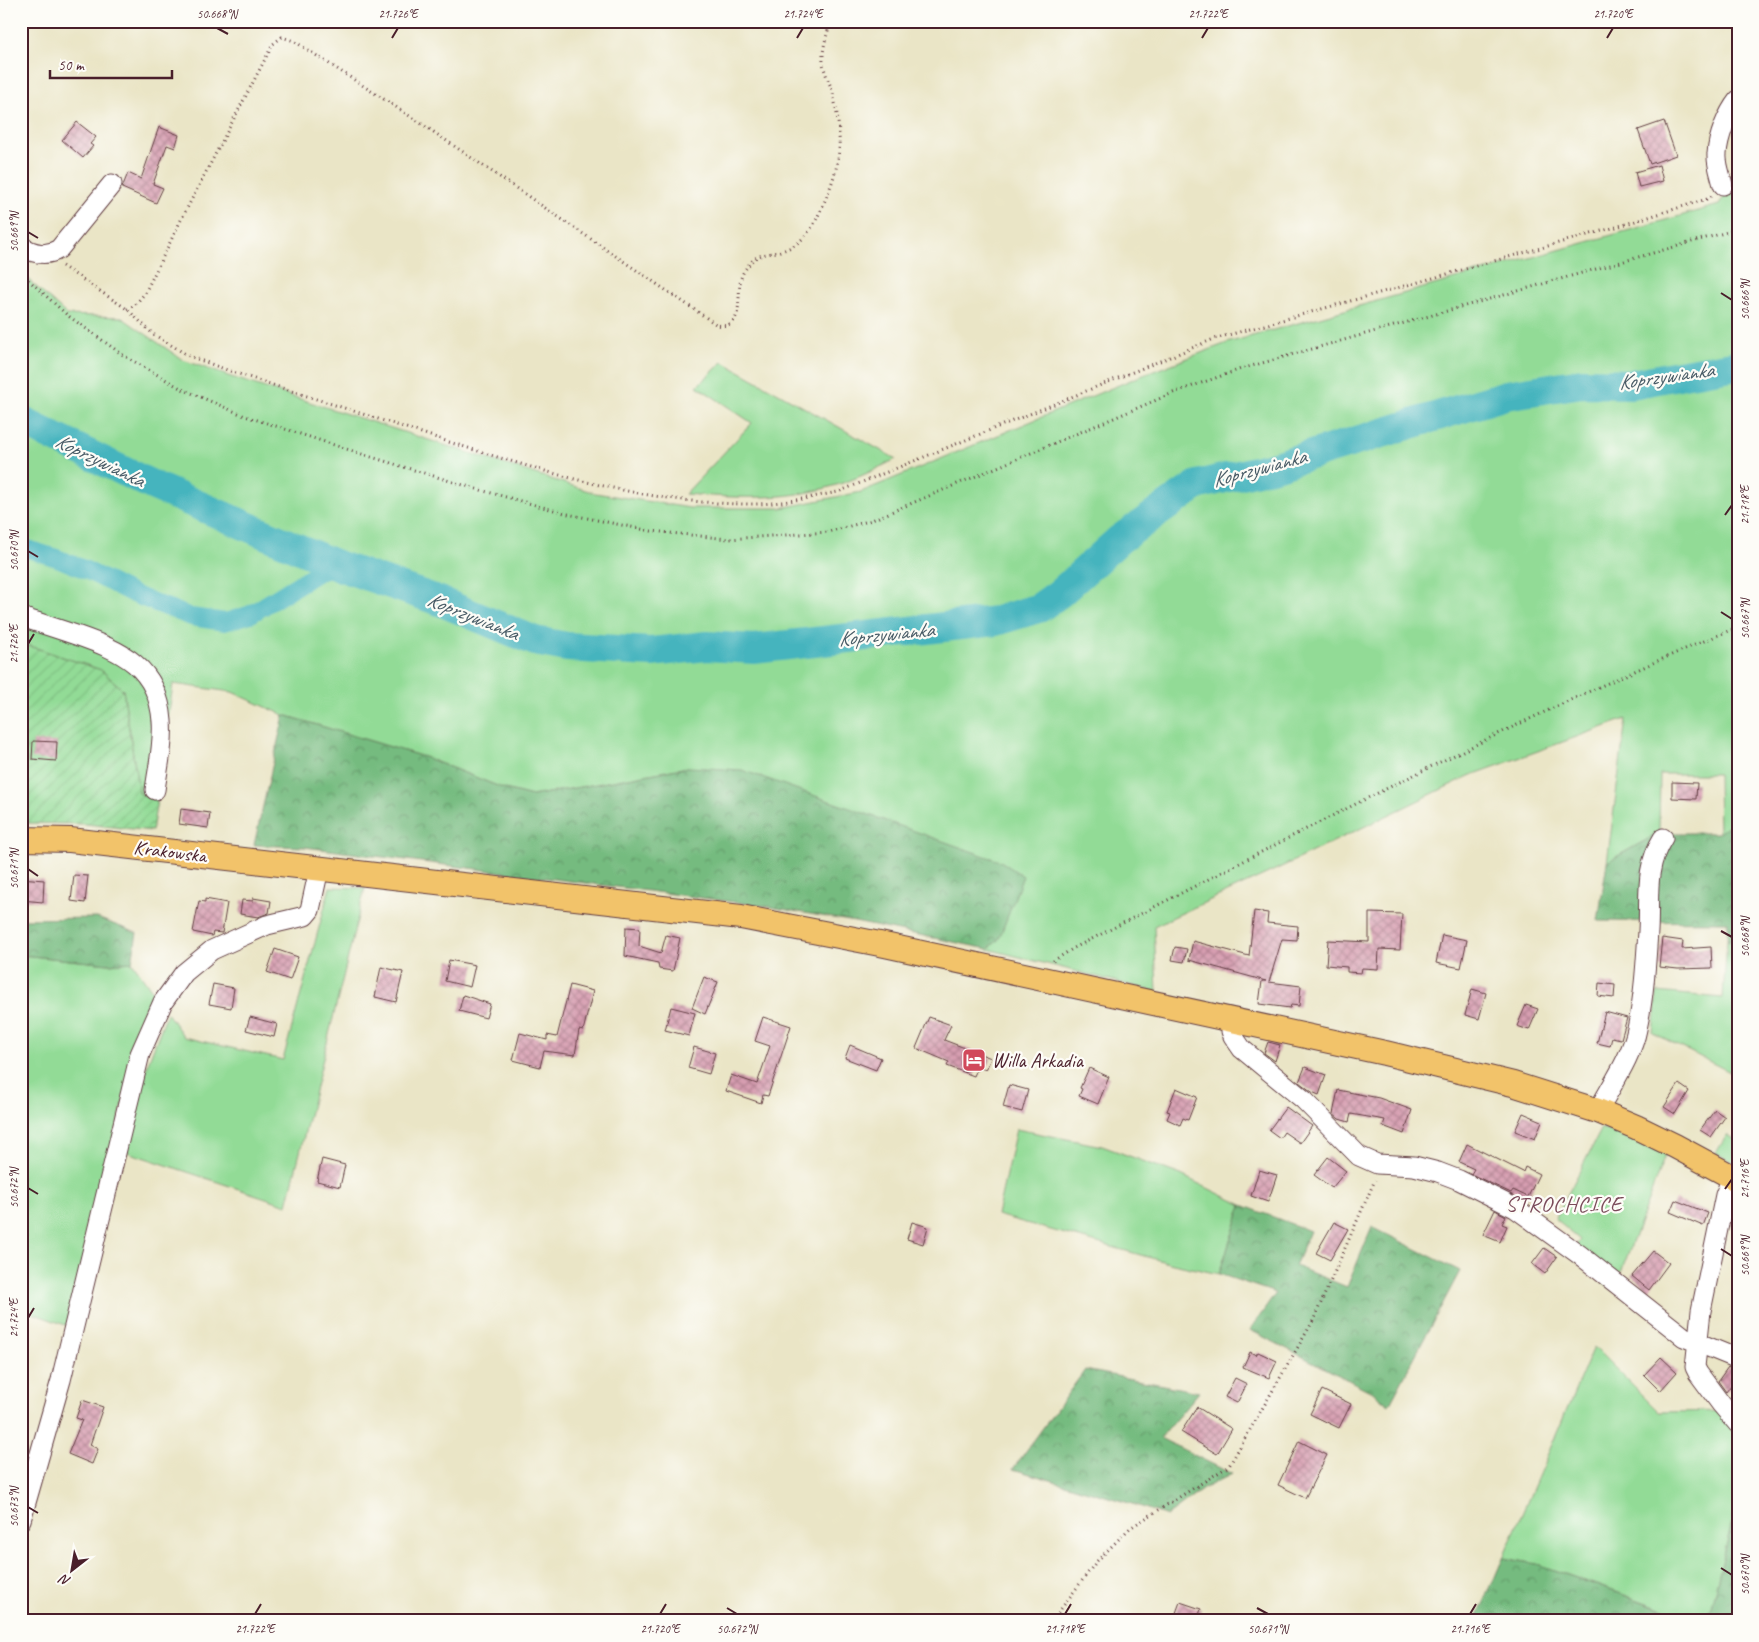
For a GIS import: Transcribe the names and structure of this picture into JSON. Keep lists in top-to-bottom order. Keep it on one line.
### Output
{"streets":{"main road":["Krakowska"]},"districts":["STROCHCICE"],"water":["Koprzywianka"],"places":{"hotel":["Willa Arkadia"]},"scale_bar":"50 m","north":"bottom left","coordinates":["50.668°N","21.726°E","21.724°E","21.722°E","21.720°E","50.669°N","50.666°N","21.718°E","50.670°N","50.667°N","50.671°N","21.716°E","50.672°N","50.673°N"]}
